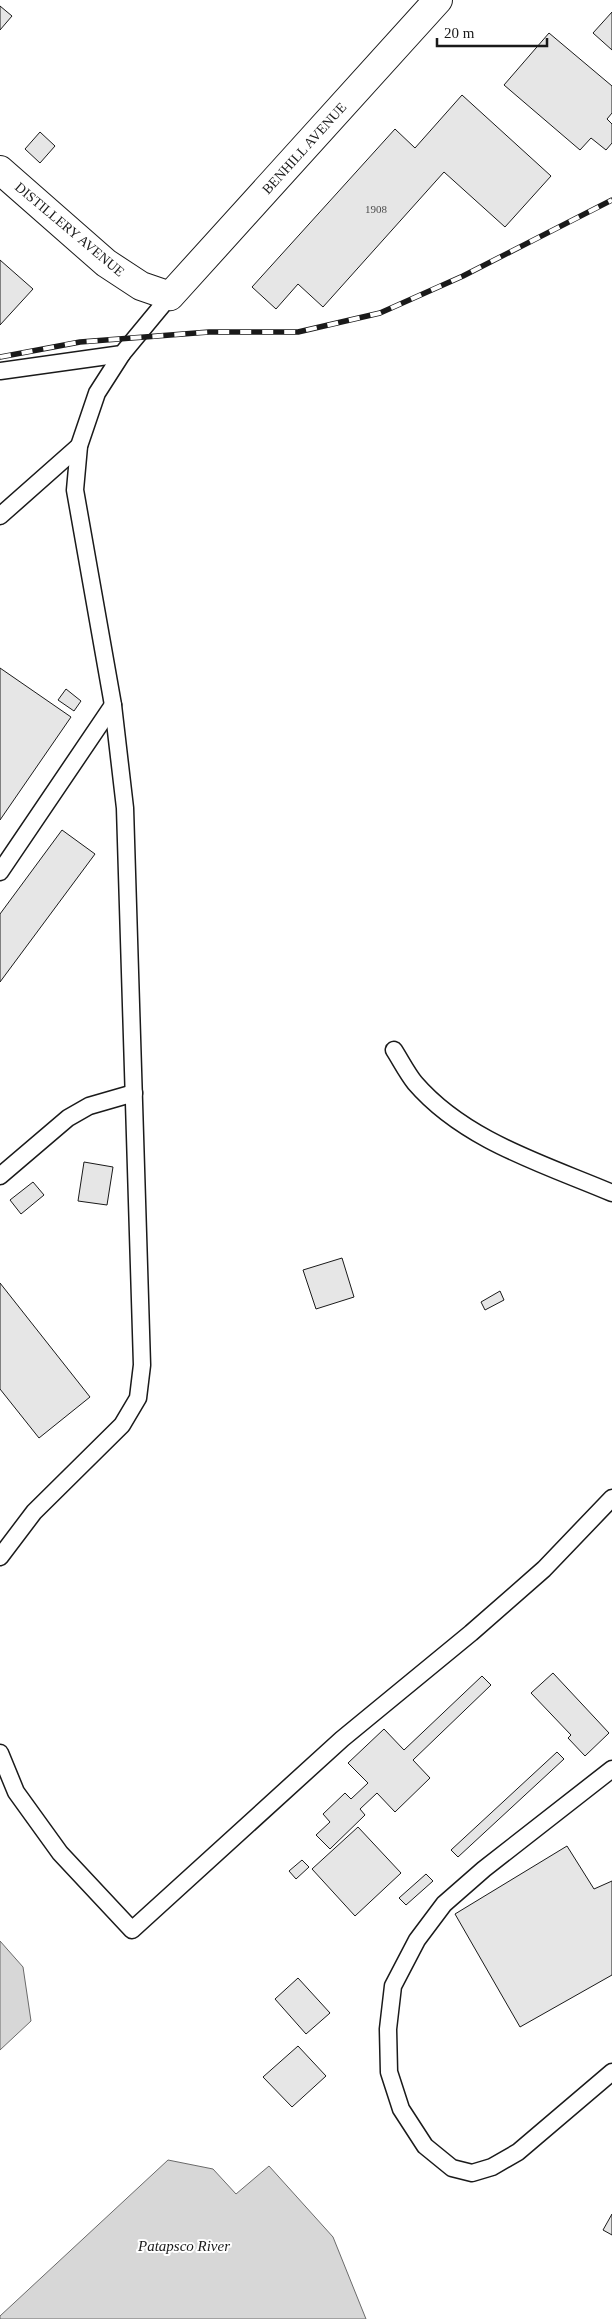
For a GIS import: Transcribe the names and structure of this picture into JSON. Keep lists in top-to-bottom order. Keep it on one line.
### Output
{"streets":{"street":["BENHILL AVENUE","DISTILLERY AVENUE"]},"crossings":[["BENHILL AVENUE","DISTILLERY AVENUE"]],"water":["Patapsco River"],"house_numbers":["1908"],"scale_bar":"20 m"}
